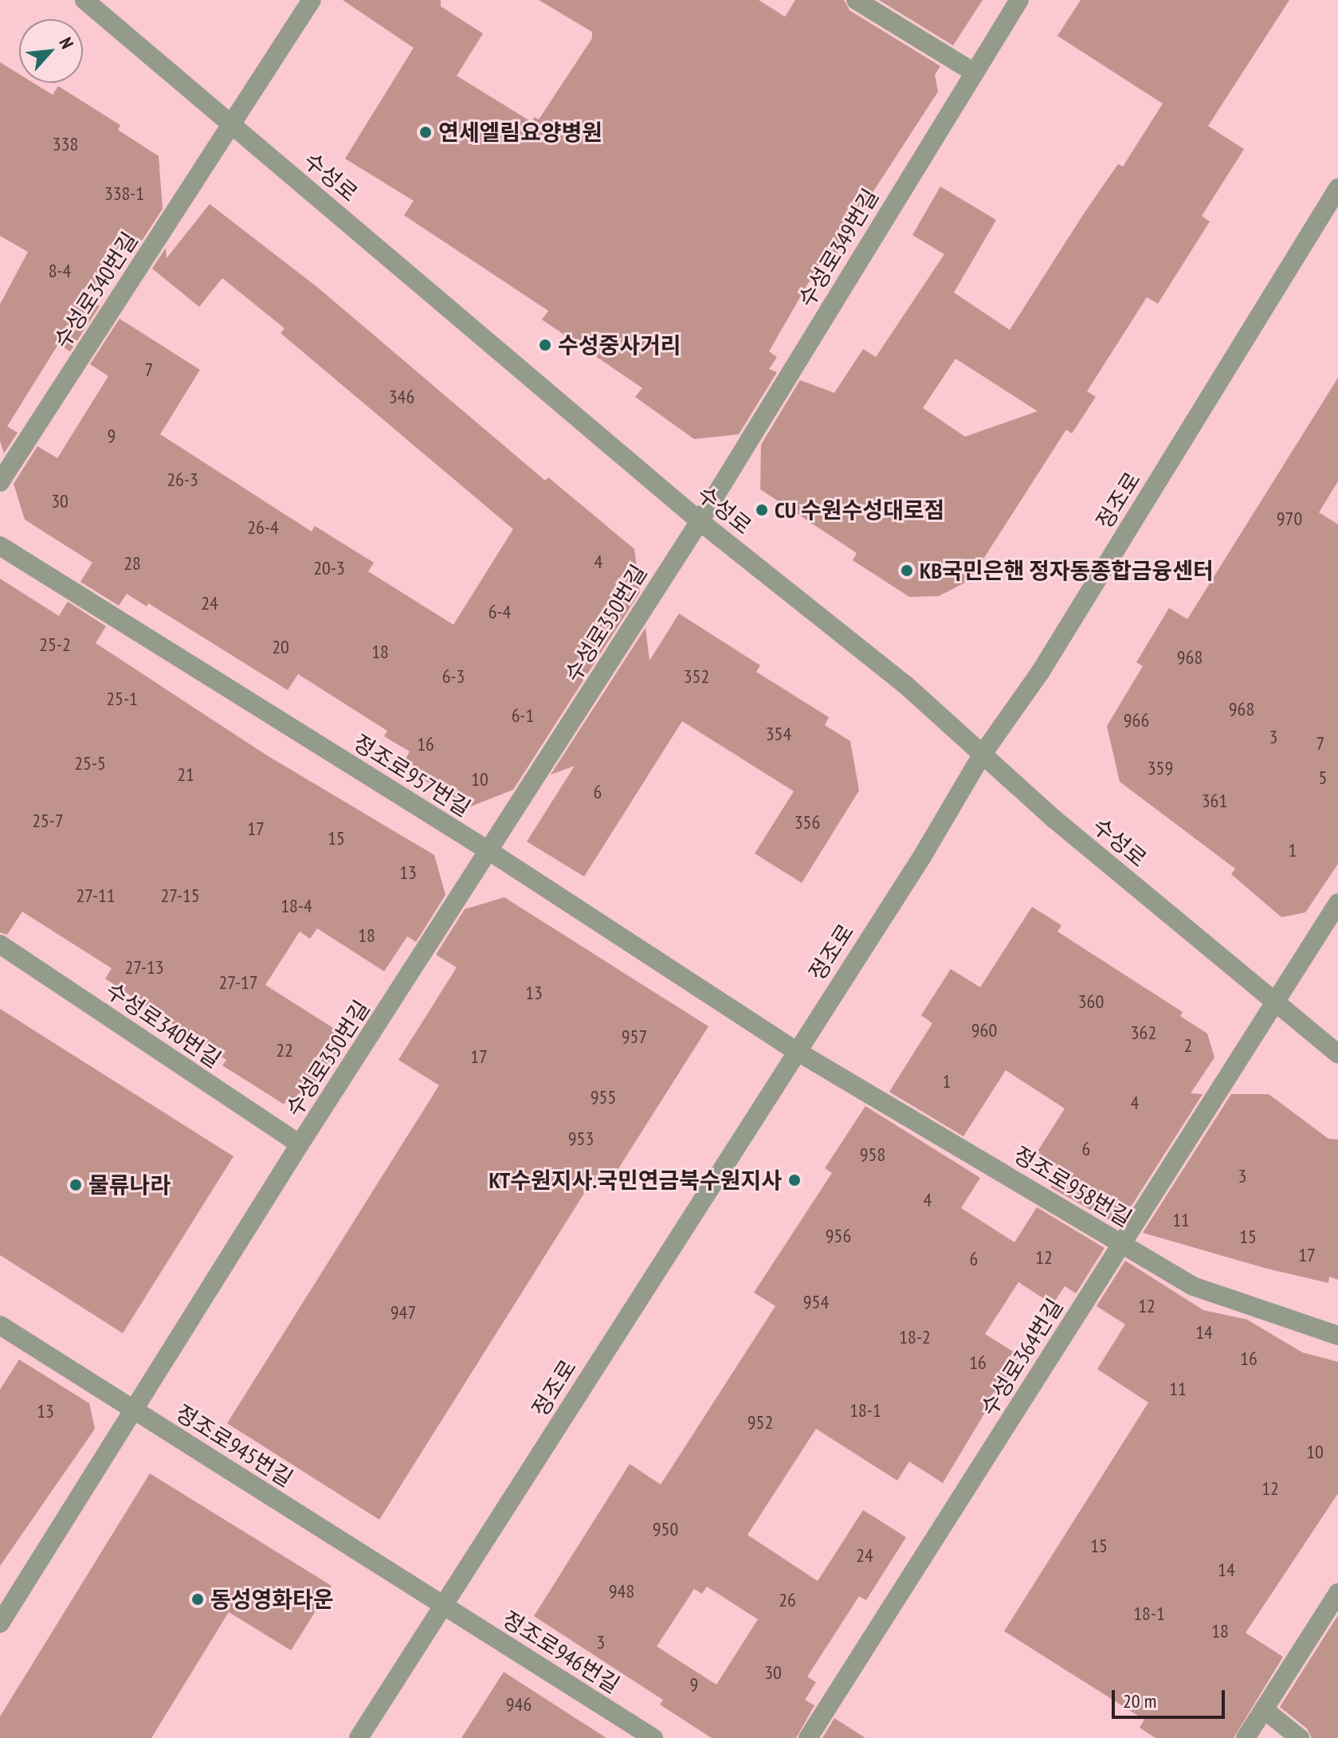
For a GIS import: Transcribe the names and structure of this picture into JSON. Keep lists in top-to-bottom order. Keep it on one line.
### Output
{"streets":{"street":["수성로","수성로349번길","수성로340번길","정조로","수성로350번길","정조로957번길","정조로958번길","수성로364번길","정조로945번길","정조로946번길"]},"crossings":[["수성로","수성로349번길"],["수성로","수성로340번길"],["수성로","정조로"],["수성로","수성로350번길"],["수성로","수성로364번길"],["수성로349번길","수성로350번길"],["수성로340번길","수성로350번길"],["정조로","정조로957번길"],["정조로","정조로958번길"],["정조로","정조로945번길"],["정조로","정조로946번길"],["수성로350번길","정조로957번길"],["수성로350번길","정조로945번길"],["정조로957번길","정조로958번길"],["정조로958번길","수성로364번길"],["정조로945번길","정조로946번길"]],"places":["연세엘림요양병원","수성중사거리","CU 수원수성대로점","KB국민은핸 정자동종합금융센터","KT수원지사.국민연금북수원지사","물류나라","동성영화타운"],"house_numbers":["338","338-1","8-4","7","346","9","26-3","30","970","26-4","4","28","20-3","24","6-4","25-2","20","18","968","6-3","352","25-1","968","6-1","966","354","3","7","16","25-5","359","21","5","10","6","361","25-7","356","17","15","1","13","27-11","27-15","18-4","18","27-13","27-17","13","360","960","362","957","2","22","17","1","955","4","953","6","958","3","4","11","956","15","17","12","6","954","12","947","14","18-2","16","16","11","18-1","13","952","10","12","950","15","24","14","948","26","18-1","18","3","30","9","946"],"scale_bar":"20 m","north":"top right"}
